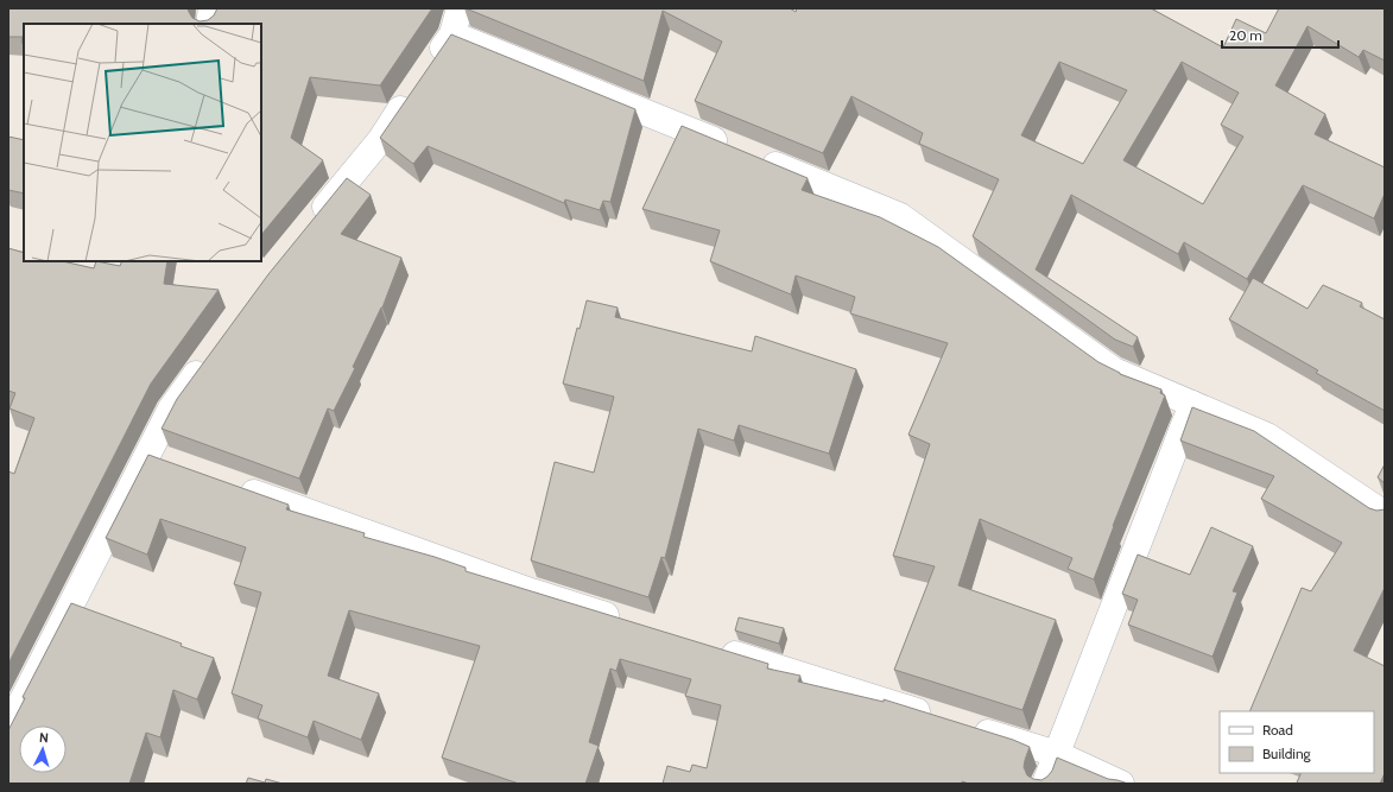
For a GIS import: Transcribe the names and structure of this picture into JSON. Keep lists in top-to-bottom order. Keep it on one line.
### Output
{"legend":["Road","Building"],"scale_bar":"20 m","north":"top"}
